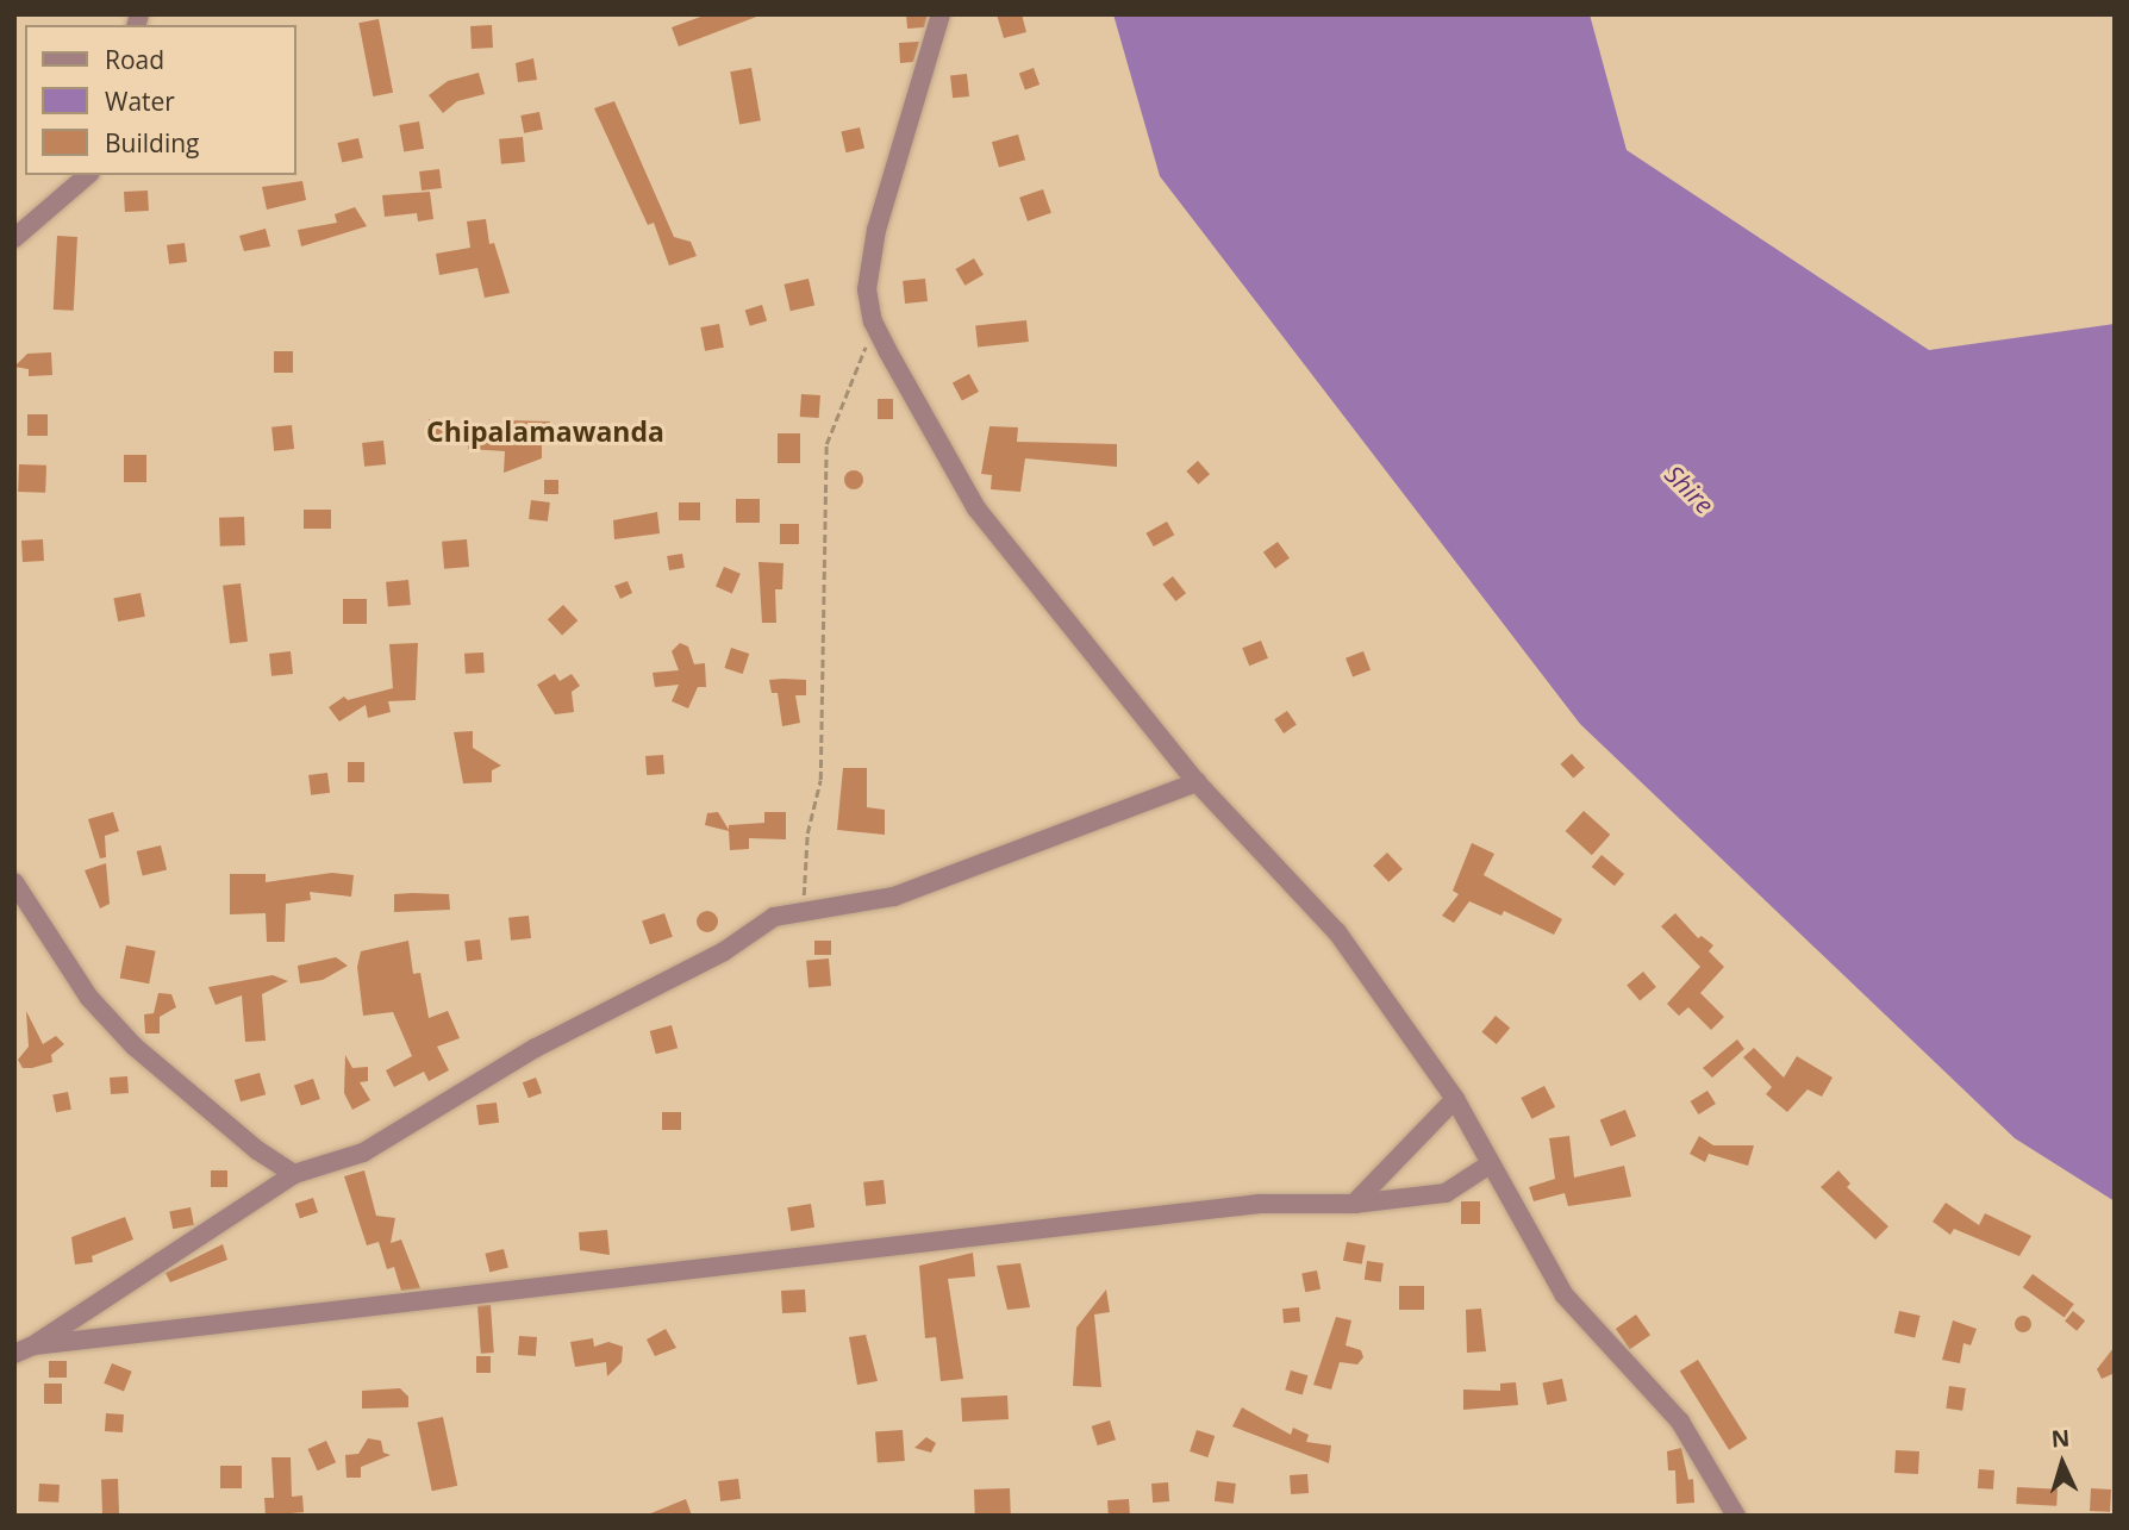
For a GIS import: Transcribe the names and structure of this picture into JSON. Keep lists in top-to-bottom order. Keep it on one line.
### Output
{"districts":["Chipalamawanda"],"water":["Shire"],"legend":["Road","Water","Building"],"north":"top"}
